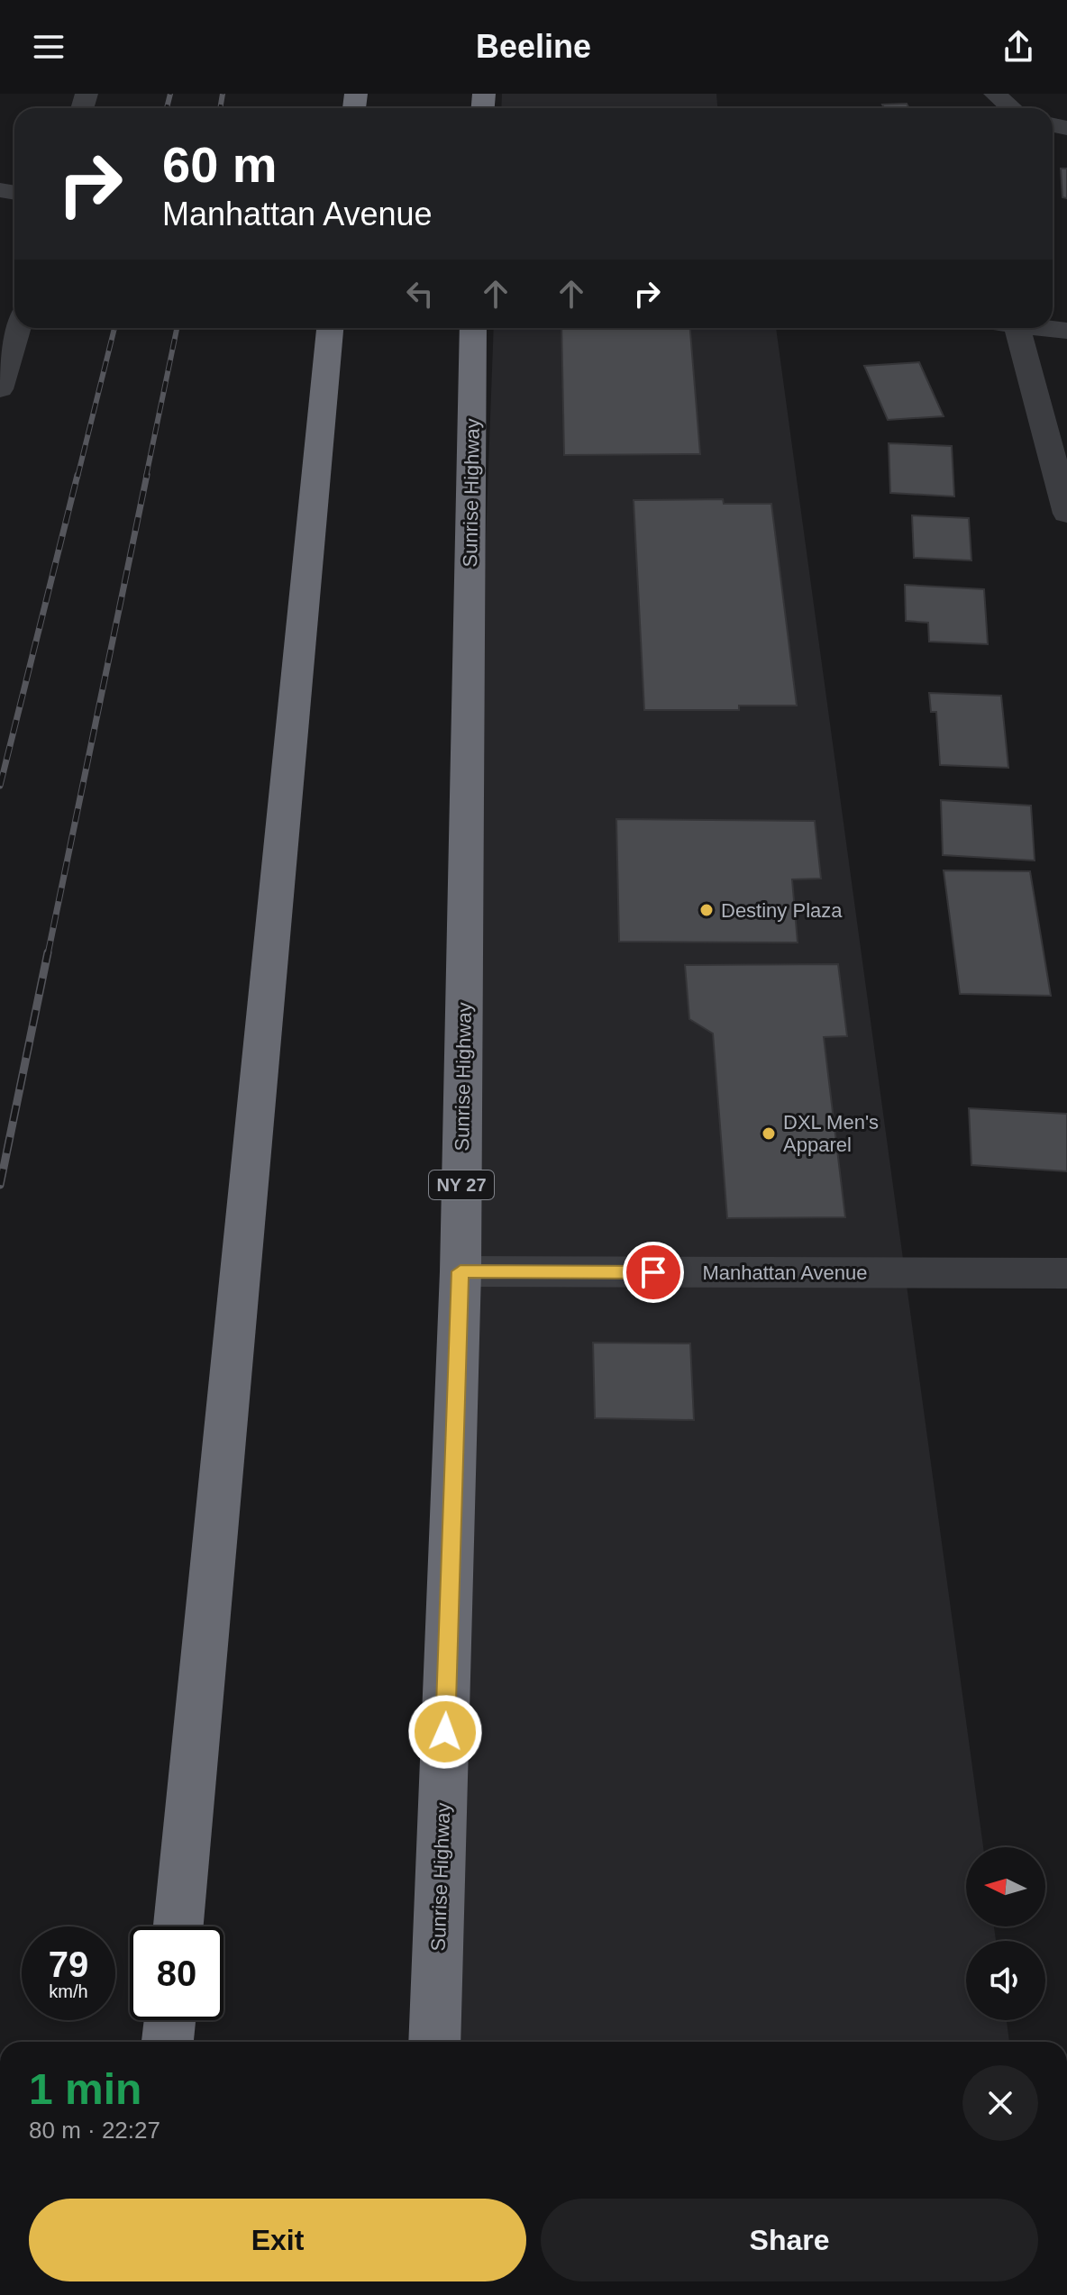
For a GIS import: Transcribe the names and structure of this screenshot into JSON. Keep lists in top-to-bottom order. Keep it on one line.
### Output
{"streets":{"highway":["Sunrise Highway","NY 27"],"street":["Manhattan Avenue"]},"crossings":[["Sunrise Highway","Manhattan Avenue"]],"places":["Destiny Plaza","DXL Men's Apparel"],"north":"left","page":{"header":"Beeline","turn":["60 m","Manhattan Avenue"],"speed":"79 km/h","limit":"80","heading":["1 min","80 m · 22:27"],"buttons":["Exit","Share"]}}
